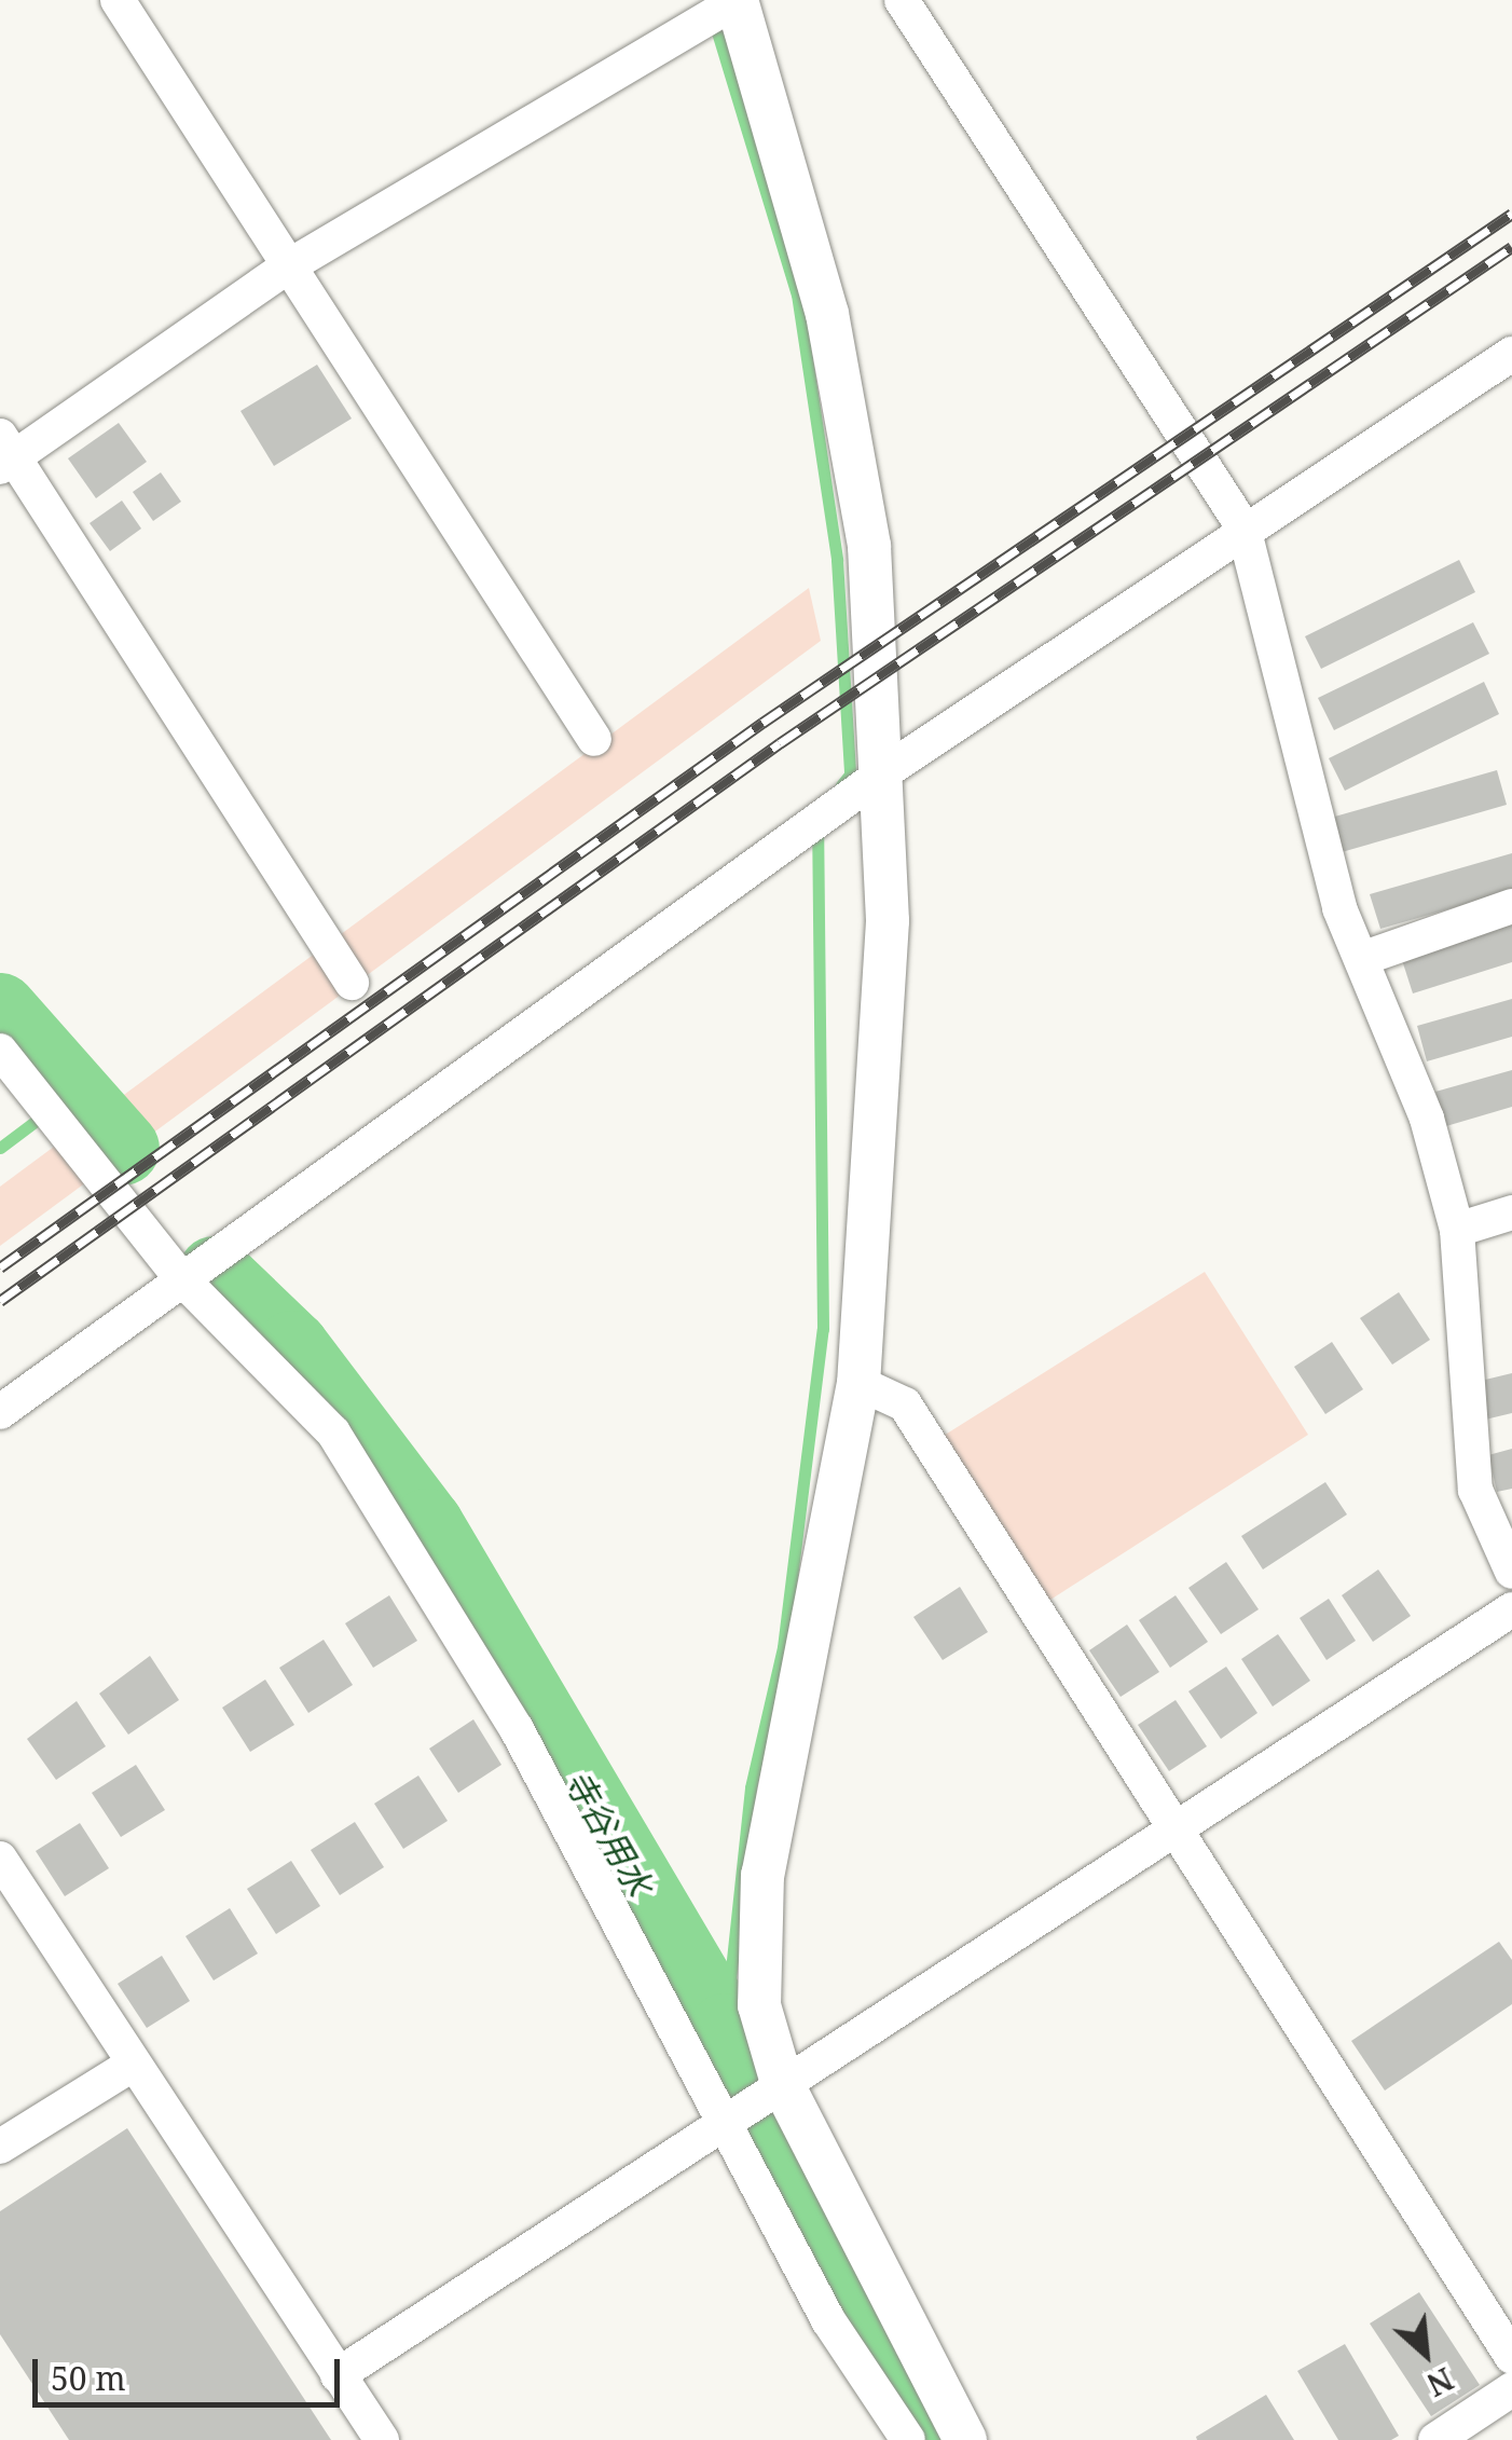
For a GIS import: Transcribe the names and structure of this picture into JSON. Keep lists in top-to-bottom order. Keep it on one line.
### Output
{"water":["寺谷用水"],"scale_bar":"50 m","north":"bottom right"}
